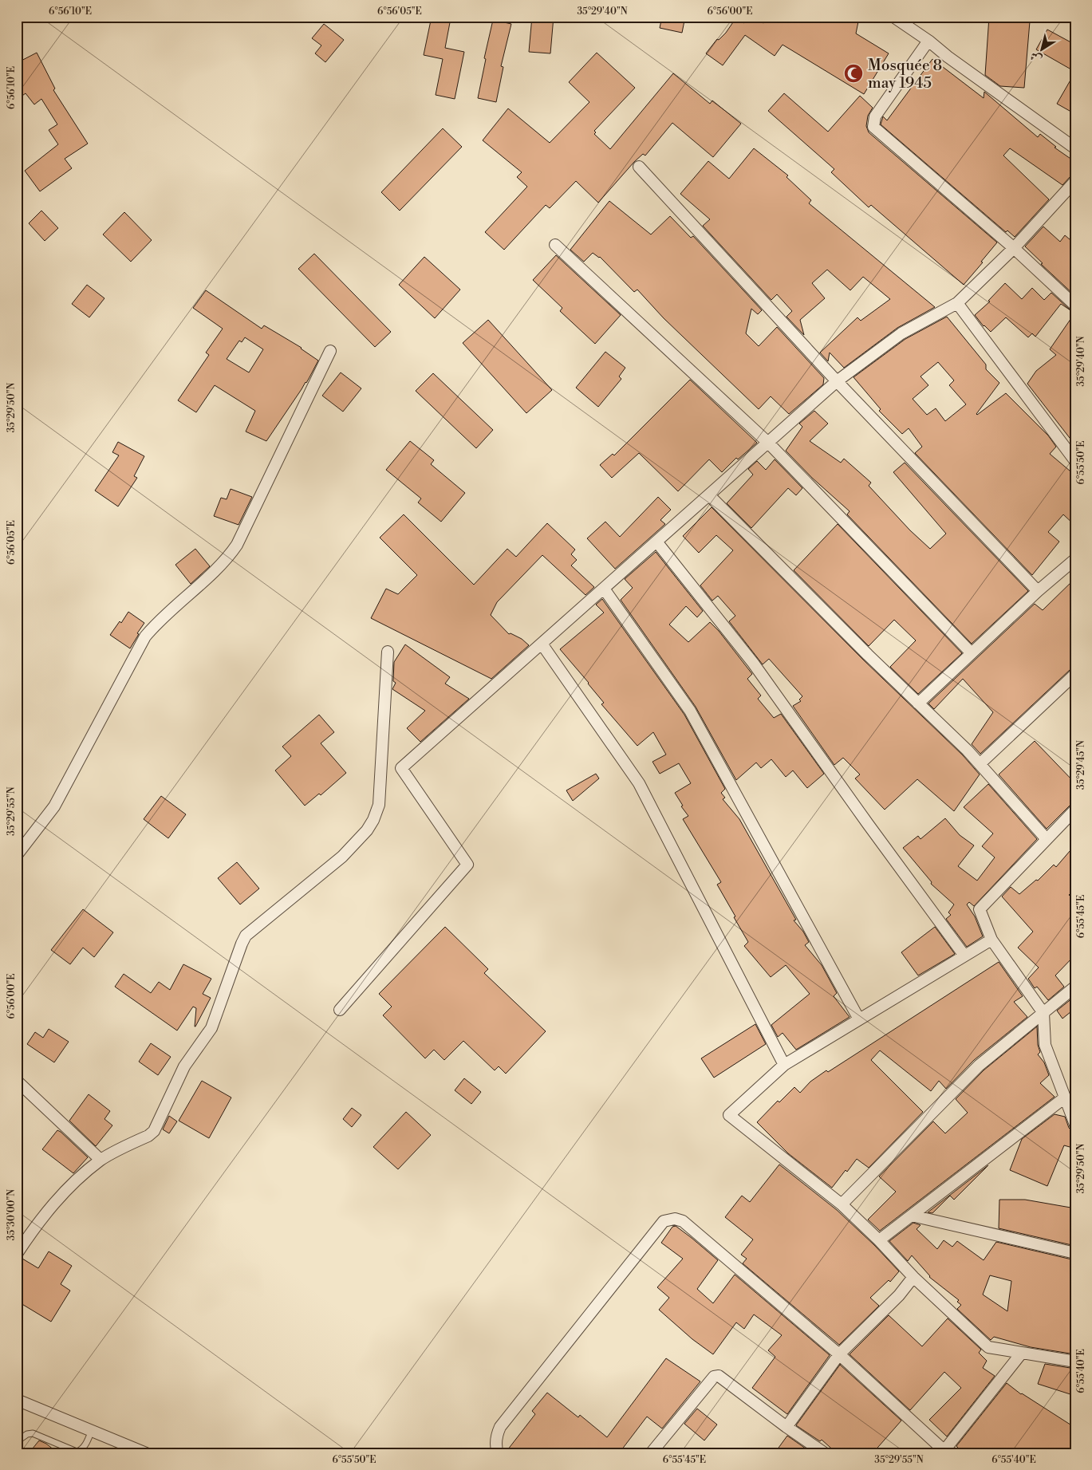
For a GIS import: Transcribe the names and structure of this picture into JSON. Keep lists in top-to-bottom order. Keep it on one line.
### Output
{"places":{"mosque":["Mosquée 8 may 1945"]},"north":"bottom left","coordinates":["6°56'10\"E","6°56'05\"E","35°29'40\"N","6°56'00\"E","35°29'50\"N","6°55'50\"E","35°29'45\"N","35°29'55\"N","6°55'45\"E","35°30'00\"N","6°55'40\"E"]}
